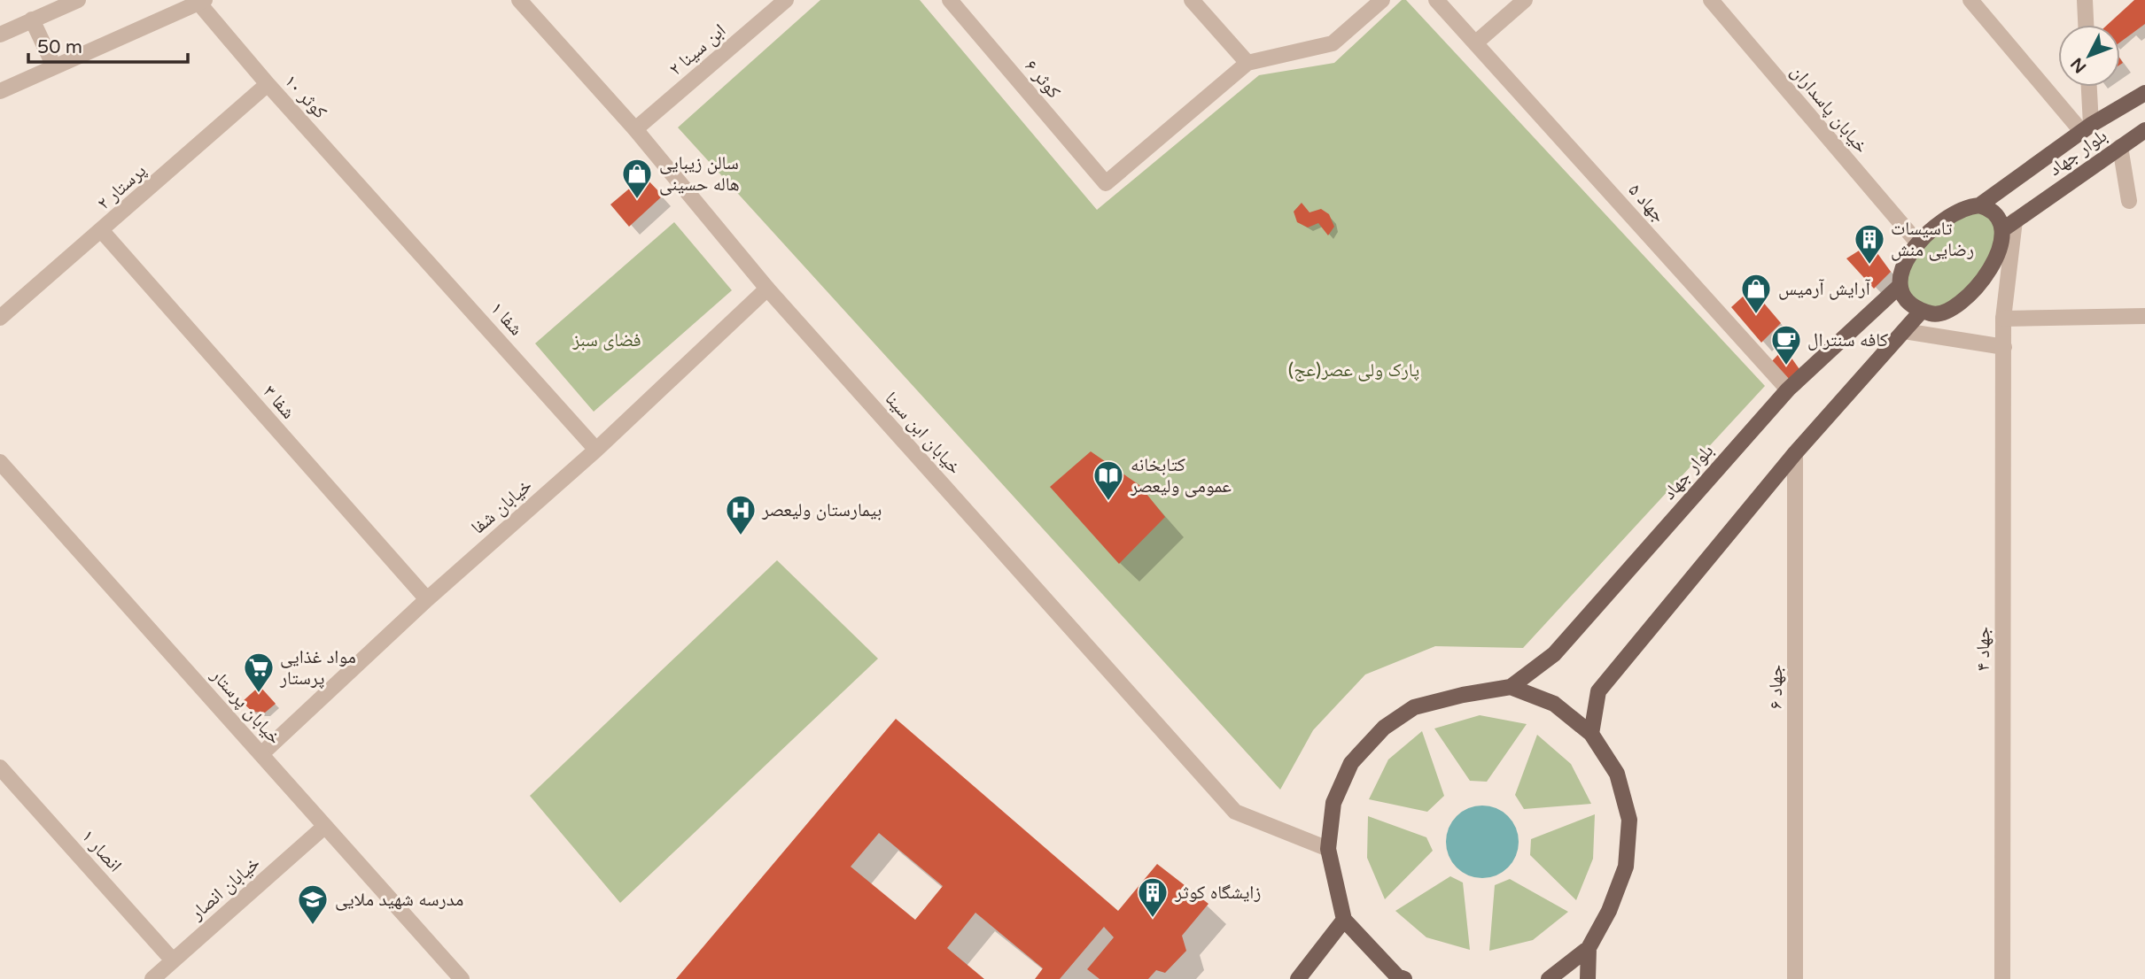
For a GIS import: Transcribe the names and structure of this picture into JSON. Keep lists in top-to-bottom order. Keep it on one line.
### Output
{"streets":{"main road":["بلوار جهاد"],"street":["ابن سینا ۲","کوثر ۶","کوثر ۱۰","خیابان پاسداران","پرستار ۲","جهاد ۵","شفا ۱","شفا ۳","خیابان ابن سینا","خیابان شفا","جهاد ۴","جهاد ۶","خیابان پرستار","انصار ۱","خیابان انصار"]},"crossings":[["ابن سینا ۲","خیابان ابن سینا"],["کوثر ۱۰","پرستار ۲"],["کوثر ۱۰","شفا ۱"],["خیابان پاسداران","بلوار جهاد"],["بلوار جهاد","جهاد ۵"],["بلوار جهاد","جهاد ۴"],["پرستار ۲","شفا ۳"],["شفا ۱","خیابان شفا"],["شفا ۳","خیابان شفا"],["خیابان ابن سینا","خیابان شفا"],["خیابان شفا","خیابان پرستار"],["خیابان پرستار","خیابان انصار"],["انصار ۱","خیابان انصار"]],"parks":["فضای سبز","پارک ولی عصر(عج)"],"places":{"shop":["سالن زیبایی هاله حسینی","آرایش آرمیس"],"building":["تاسیسات رضایی منش","زایشگاه کوثر"],"cafe":["کافه سنترال"],"library":["کتابخانه عمومی ولیعصر"],"hospital":["بیمارستان ولیعصر"],"supermarket":["مواد غذایی پرستار"],"school or university":["مدرسه شهید ملایی"]},"scale_bar":"50 m","north":"bottom left"}
